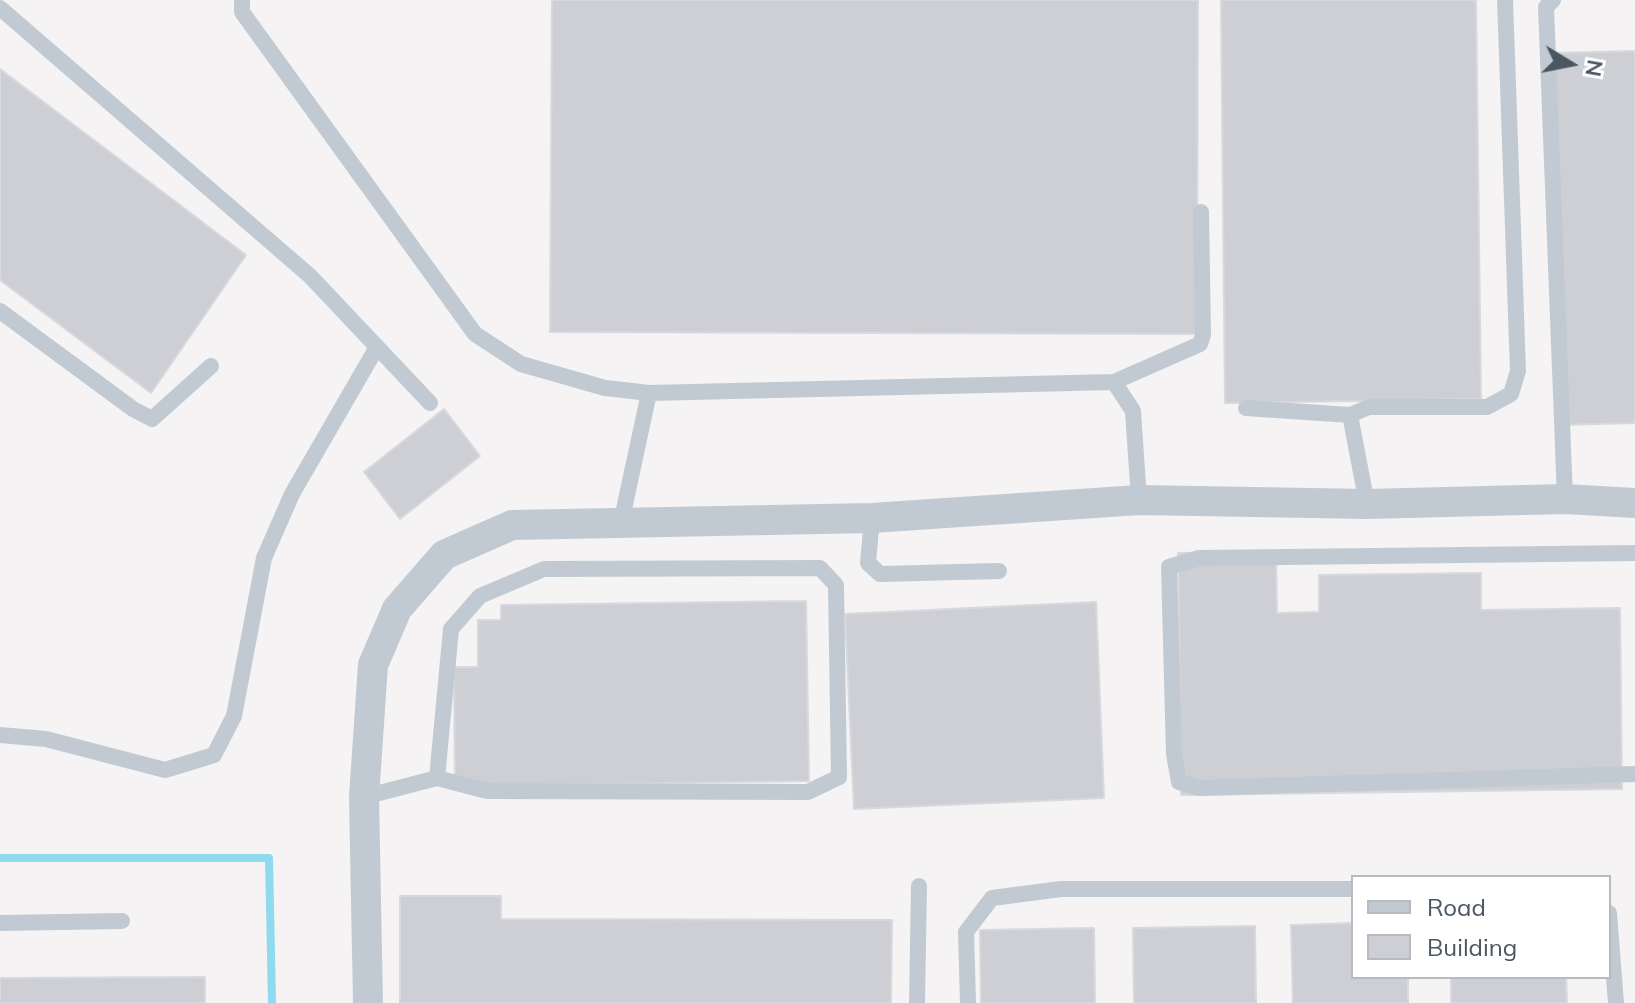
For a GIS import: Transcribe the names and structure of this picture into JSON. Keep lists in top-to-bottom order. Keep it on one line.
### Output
{"legend":["Road","Building"],"north":"right"}
